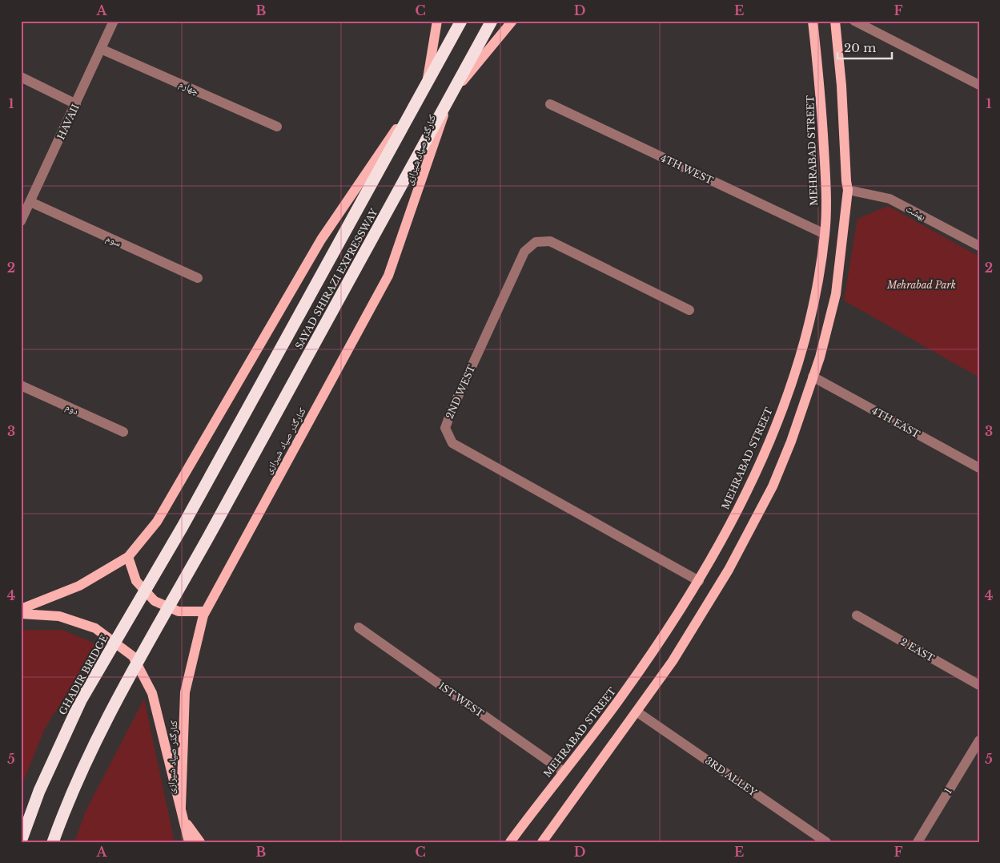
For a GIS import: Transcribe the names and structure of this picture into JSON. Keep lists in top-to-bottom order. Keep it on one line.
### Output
{"streets":{"highway":["SAYAD SHIRAZI EXPRESSWAY","GHADIR BRIDGE"],"main road":["کنارگذر صیاد شیرازی","MEHRABAD STREET"],"street":["چهارم","HAVAII","4TH WEST","بهشت","سوم","2ND WEST","دوم","4TH EAST","2 EAST","1ST WEST","3RD ALLEY","1"]},"crossings":[["چهارم","HAVAII"],["HAVAII","سوم"],["کنارگذر صیاد شیرازی","SAYAD SHIRAZI EXPRESSWAY"],["MEHRABAD STREET","4TH WEST"],["MEHRABAD STREET","2ND WEST"],["MEHRABAD STREET","1ST WEST"],["SAYAD SHIRAZI EXPRESSWAY","GHADIR BRIDGE"]],"parks":["Mehrabad Park"],"scale_bar":"20 m","grid":{"columns":["A","B","C","D","E","F"],"rows":["1","2","3","4","5"]}}
